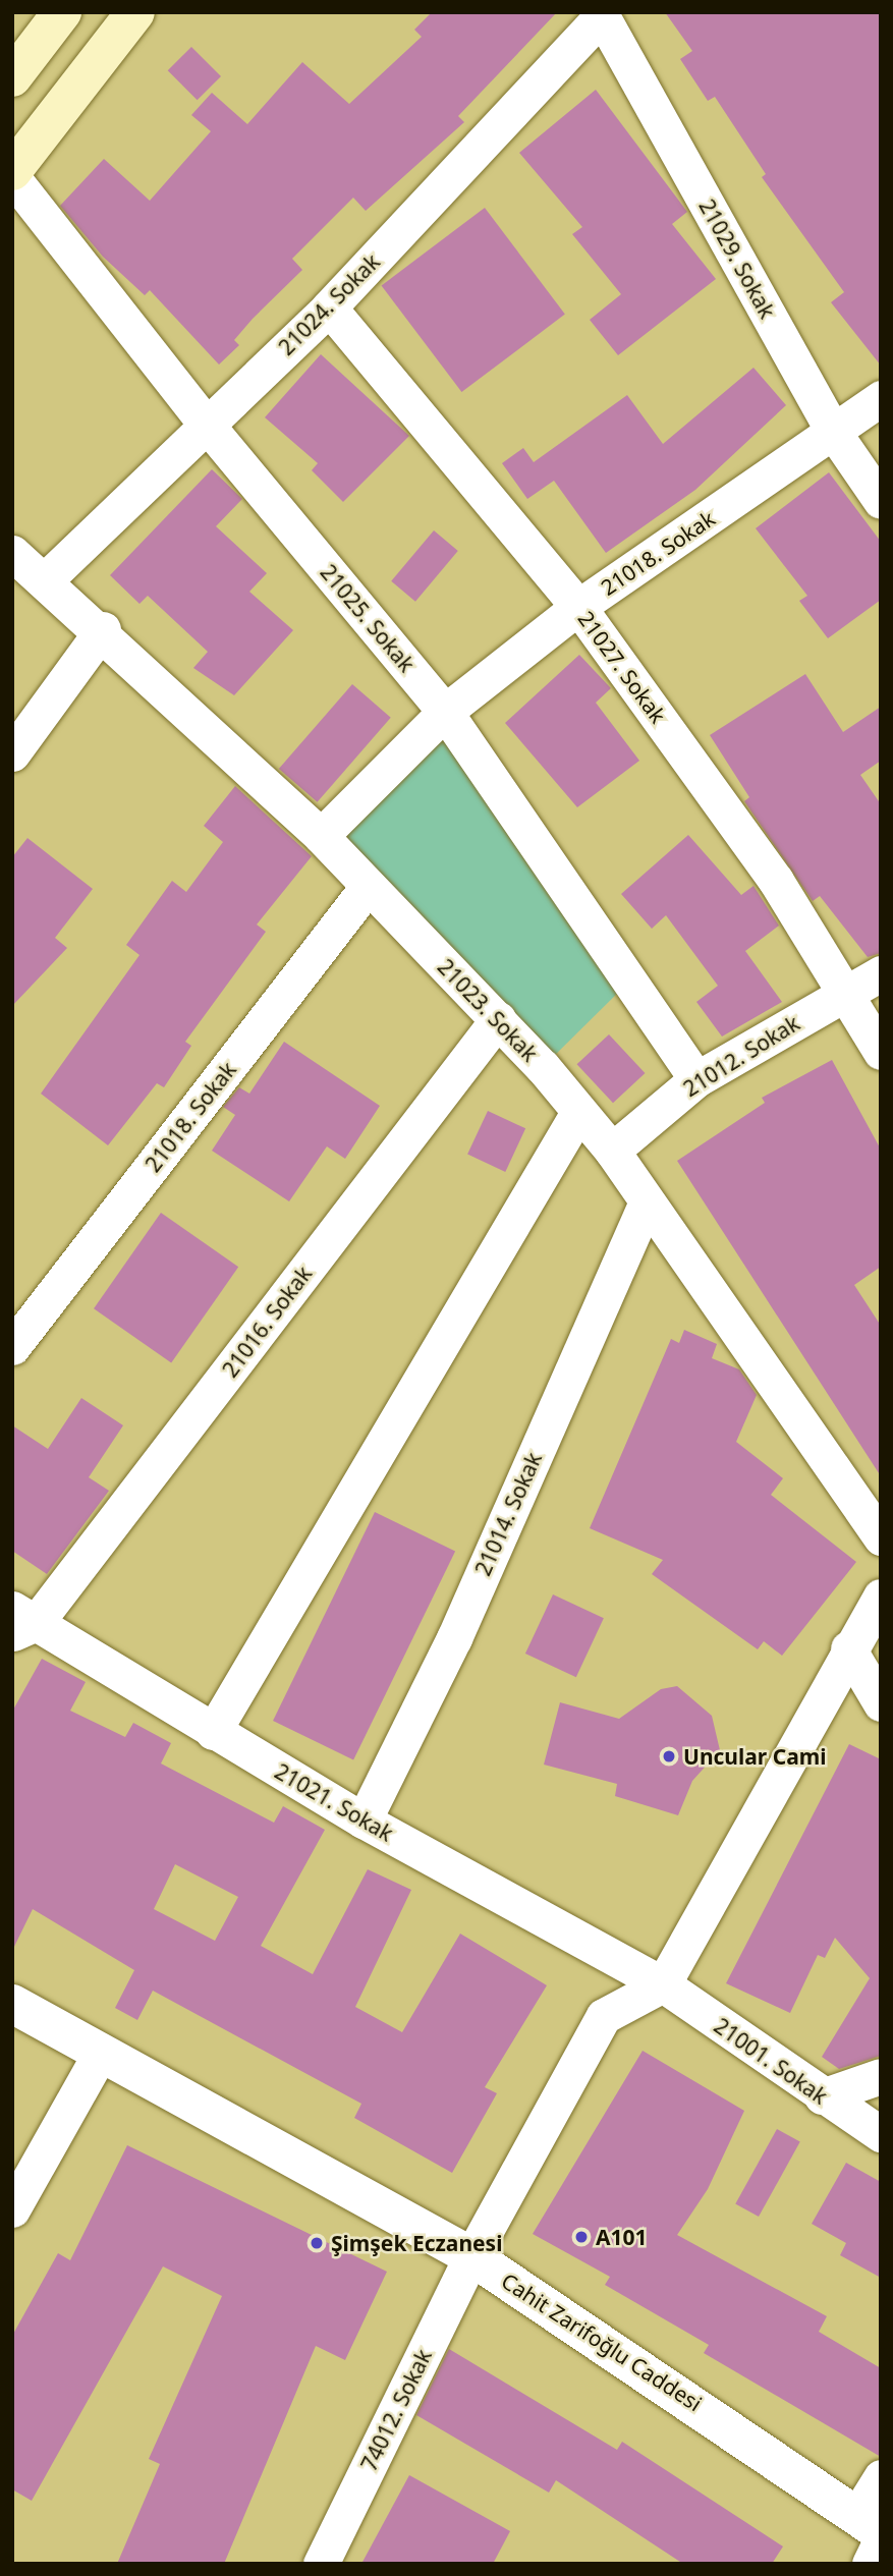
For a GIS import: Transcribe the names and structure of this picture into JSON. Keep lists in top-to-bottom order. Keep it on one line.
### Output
{"streets":{"street":["21029. Sokak","21024. Sokak","21018. Sokak","21025. Sokak","21027. Sokak","21023. Sokak","21012. Sokak","21016. Sokak","21014. Sokak","21021. Sokak","21001. Sokak","Cahit Zarifoğlu Caddesi","74012. Sokak"]},"crossings":[["21029. Sokak","21024. Sokak"],["21029. Sokak","21018. Sokak"],["21024. Sokak","21025. Sokak"],["21024. Sokak","21027. Sokak"],["21024. Sokak","21023. Sokak"],["21018. Sokak","21025. Sokak"],["21018. Sokak","21027. Sokak"],["21018. Sokak","21023. Sokak"],["21025. Sokak","21012. Sokak"],["21027. Sokak","21012. Sokak"],["21023. Sokak","21012. Sokak"],["21023. Sokak","21016. Sokak"],["21023. Sokak","21014. Sokak"],["21016. Sokak","21021. Sokak"],["21014. Sokak","21021. Sokak"],["21021. Sokak","21001. Sokak"],["21021. Sokak","74012. Sokak"],["21001. Sokak","74012. Sokak"],["Cahit Zarifoğlu Caddesi","74012. Sokak"]],"places":["Uncular Cami","A101","Şimşek Eczanesi"]}
